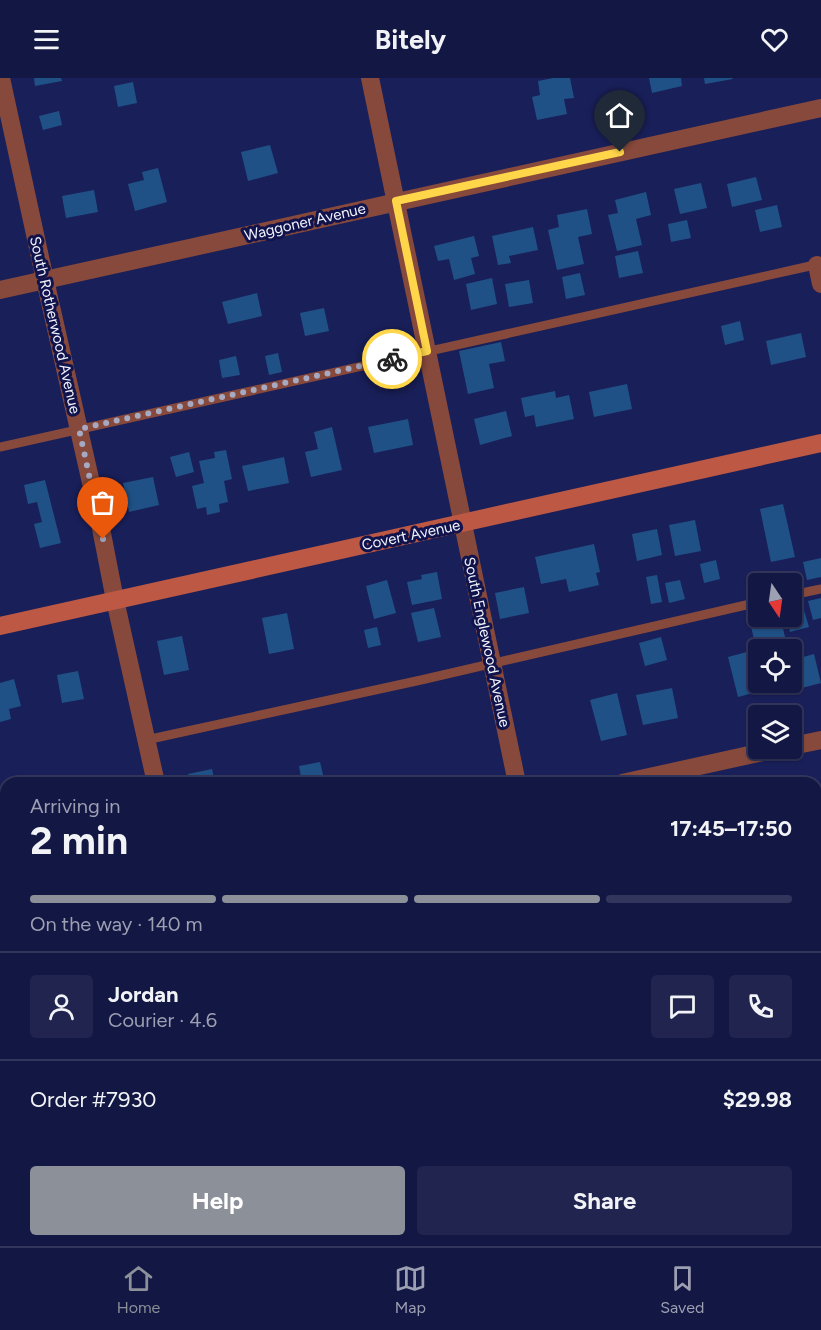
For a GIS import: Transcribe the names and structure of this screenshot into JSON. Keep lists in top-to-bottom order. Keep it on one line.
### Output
{"streets":{"main road":["Covert Avenue"],"street":["Waggoner Avenue","South Rotherwood Avenue","South Englewood Avenue"]},"crossings":[["Waggoner Avenue","South Rotherwood Avenue"],["Waggoner Avenue","South Englewood Avenue"],["South Rotherwood Avenue","Covert Avenue"],["Covert Avenue","South Englewood Avenue"]],"north":"bottom","page":{"header":"Bitely","heading":["2 min","Arriving in","17:45–17:50"],"panel":["Jordan","Courier · 4.6","Order #7930","$29.98"],"bar":"On the way · 140 m","buttons":["Help","Share"],"tabs":["Home","Map","Saved"]}}
